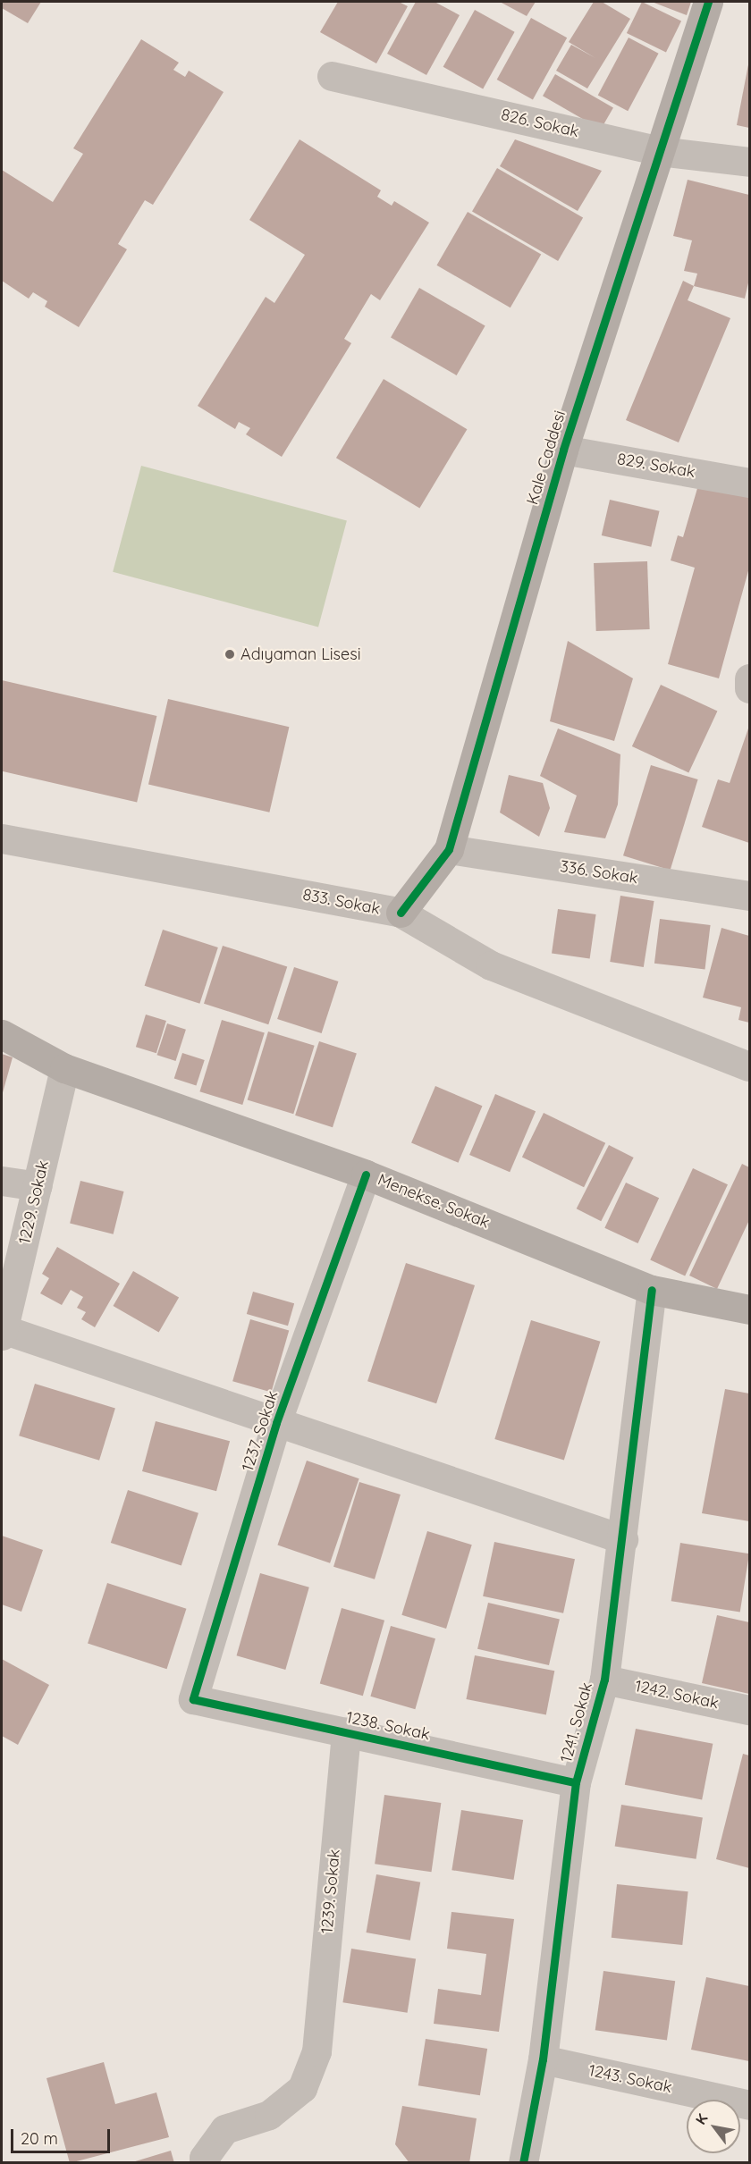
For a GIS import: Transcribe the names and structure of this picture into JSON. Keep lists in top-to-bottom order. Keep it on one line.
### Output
{"streets":{"street":["826. Sokak","Kale Caddesi","829. Sokak","336. Sokak","833. Sokak","Menekse. Sokak","1229. Sokak","1237. Sokak","1242. Sokak","1241. Sokak","1238. Sokak","1239. Sokak","1243. Sokak"]},"crossings":[["826. Sokak","Kale Caddesi"],["Kale Caddesi","829. Sokak"],["Kale Caddesi","336. Sokak"],["Kale Caddesi","833. Sokak"],["Menekse. Sokak","1229. Sokak"],["Menekse. Sokak","1237. Sokak"],["Menekse. Sokak","1241. Sokak"],["1237. Sokak","1238. Sokak"],["1242. Sokak","1241. Sokak"],["1241. Sokak","1238. Sokak"],["1241. Sokak","1243. Sokak"],["1238. Sokak","1239. Sokak"]],"places":["Adıyaman Lisesi"],"scale_bar":"20 m","north":"top left"}
